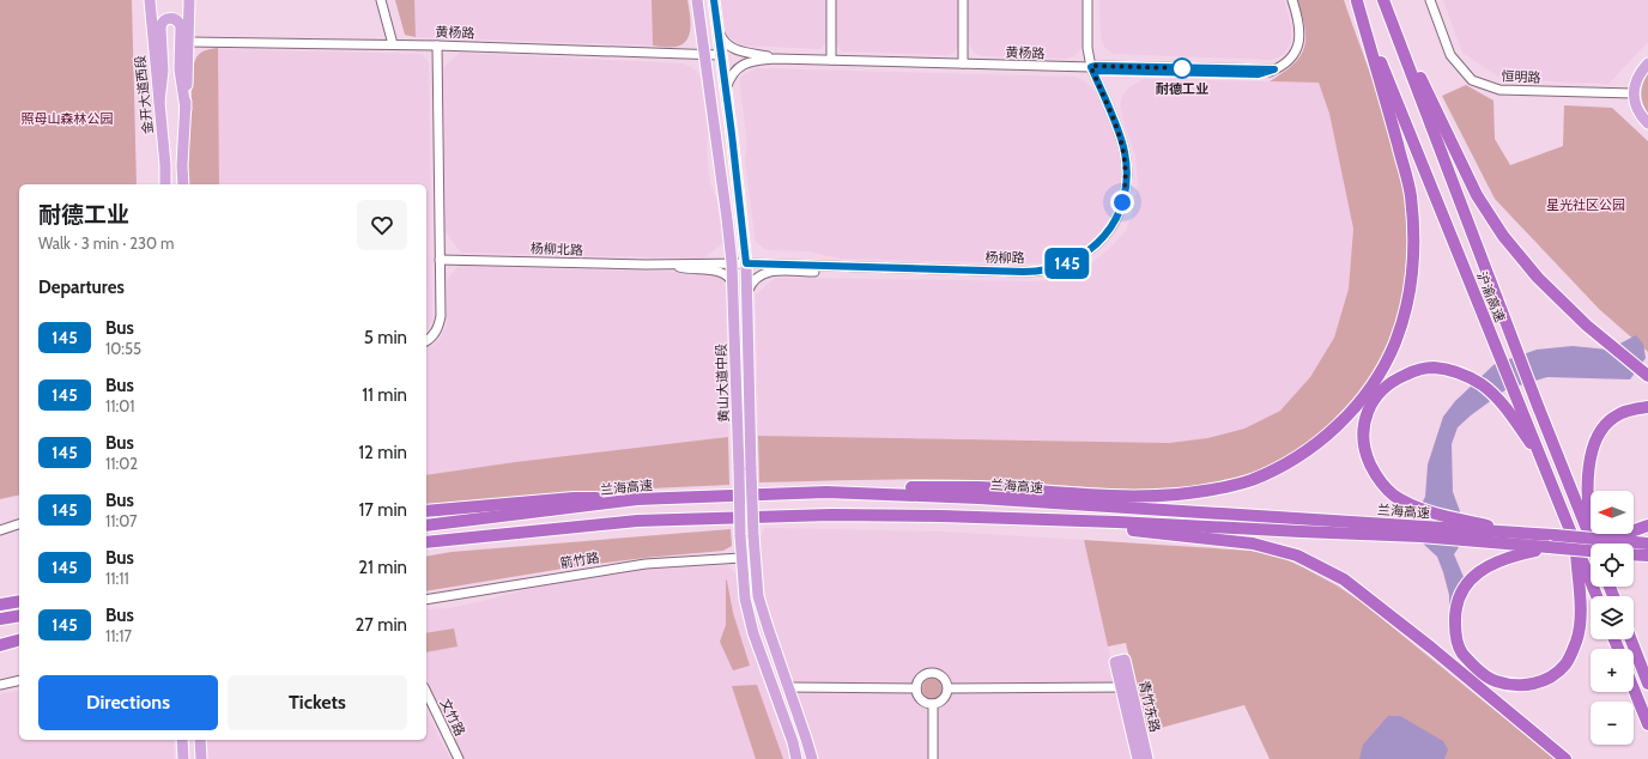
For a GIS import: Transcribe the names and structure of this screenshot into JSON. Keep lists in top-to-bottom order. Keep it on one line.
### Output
{"streets":{"highway":["沪渝高速","兰海高速"],"main road":["金开大道西段","黄山大道中段","青竹东路"],"street":["黄杨路","恒明路","杨柳北路","杨柳路","箭竹路","文竹路"]},"crossings":[["黄杨路","杨柳路"],["黄杨路","黄山大道中段"],["杨柳北路","杨柳路"],["杨柳路","黄山大道中段"],["黄山大道中段","箭竹路"]],"parks":["照母山森林公园","星光社区公园"],"places":["耐德工业"],"lines":["bus line 145"],"north":"left","page":{"on_map":"145","heading":[["耐德工业","Walk · 3 min · 230 m"],"Departures"],"list":[{"mark":"145","name":"Bus","note":"10:55","value":"5 min"},{"mark":"145","name":"Bus","note":"11:01","value":"11 min"},{"mark":"145","name":"Bus","note":"11:02","value":"12 min"},{"mark":"145","name":"Bus","note":"11:07","value":"17 min"},{"mark":"145","name":"Bus","note":"11:11","value":"21 min"},{"mark":"145","name":"Bus","note":"11:17","value":"27 min"}],"map_buttons":["+","−"],"buttons":["Directions","Tickets"]}}
